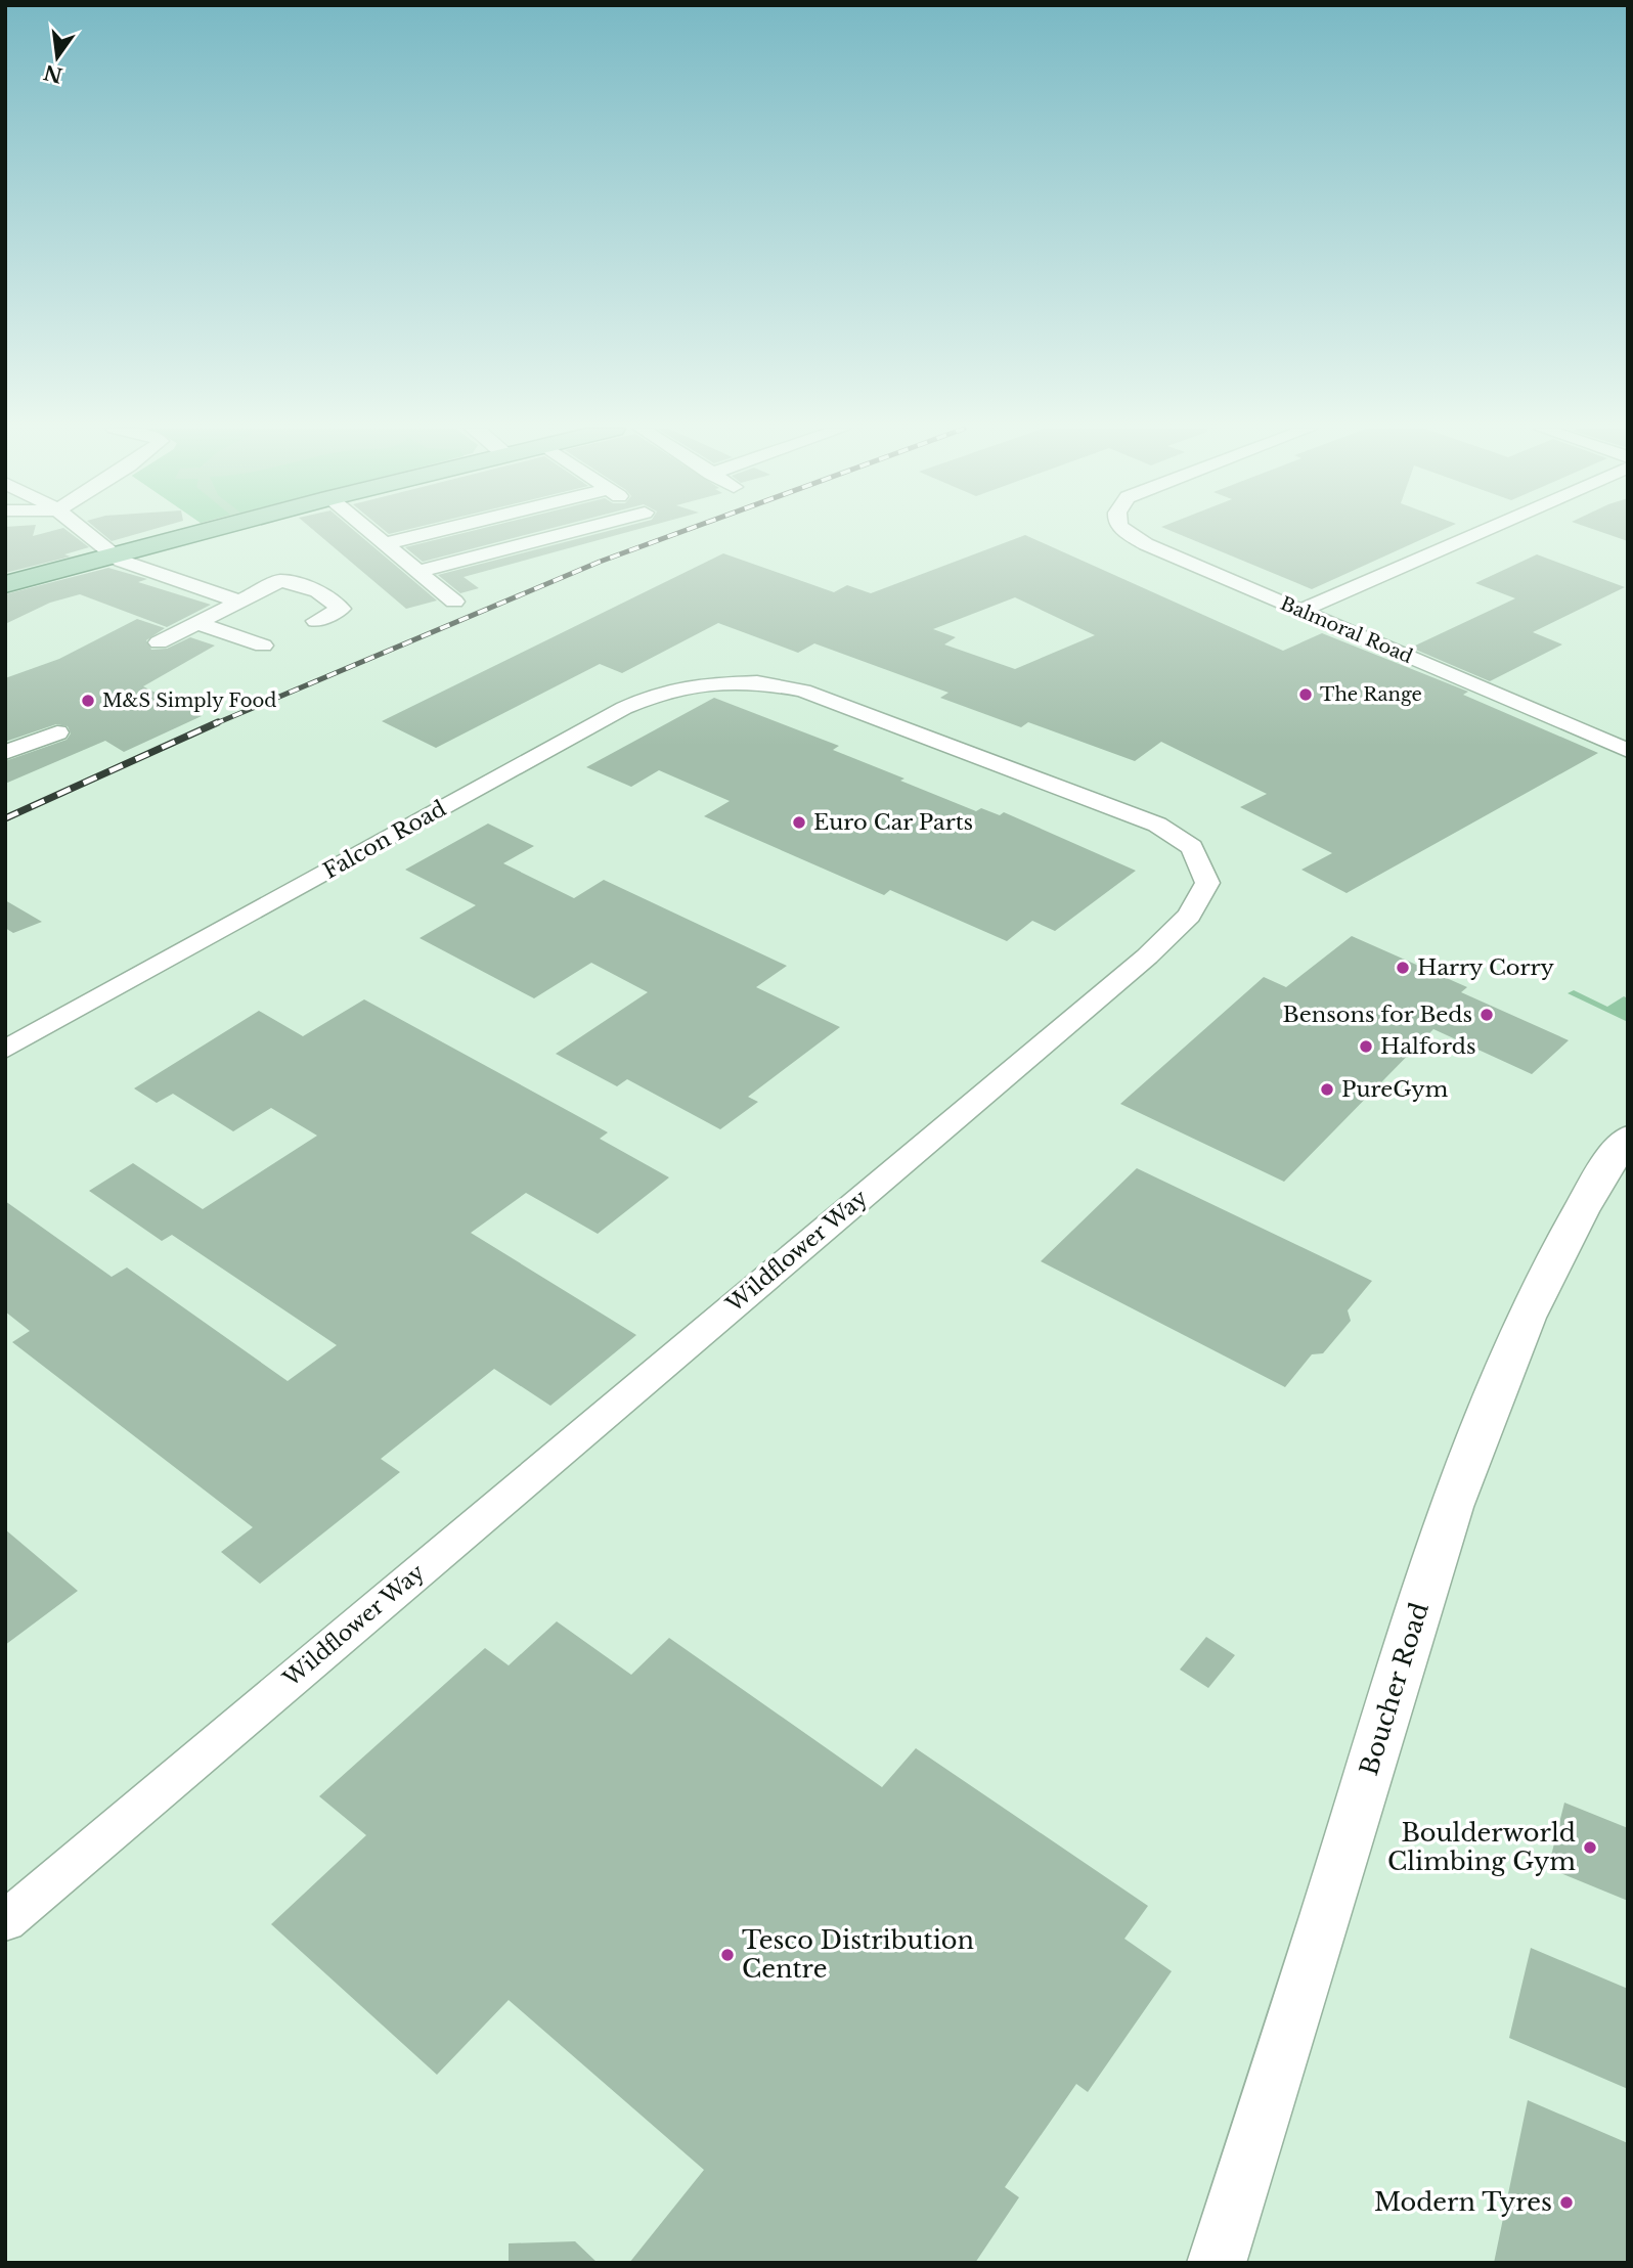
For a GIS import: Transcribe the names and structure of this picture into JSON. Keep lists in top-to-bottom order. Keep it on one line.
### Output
{"streets":{"street":["Balmoral Road","Falcon Road","Wildflower Way","Boucher Road"]},"crossings":[["Falcon Road","Wildflower Way"]],"places":["The Range","M&S Simply Food","Euro Car Parts","Harry Corry","Bensons for Beds","Halfords","PureGym","Boulderworld Climbing Gym","Tesco Distribution Centre","Modern Tyres"],"north":"bottom"}
